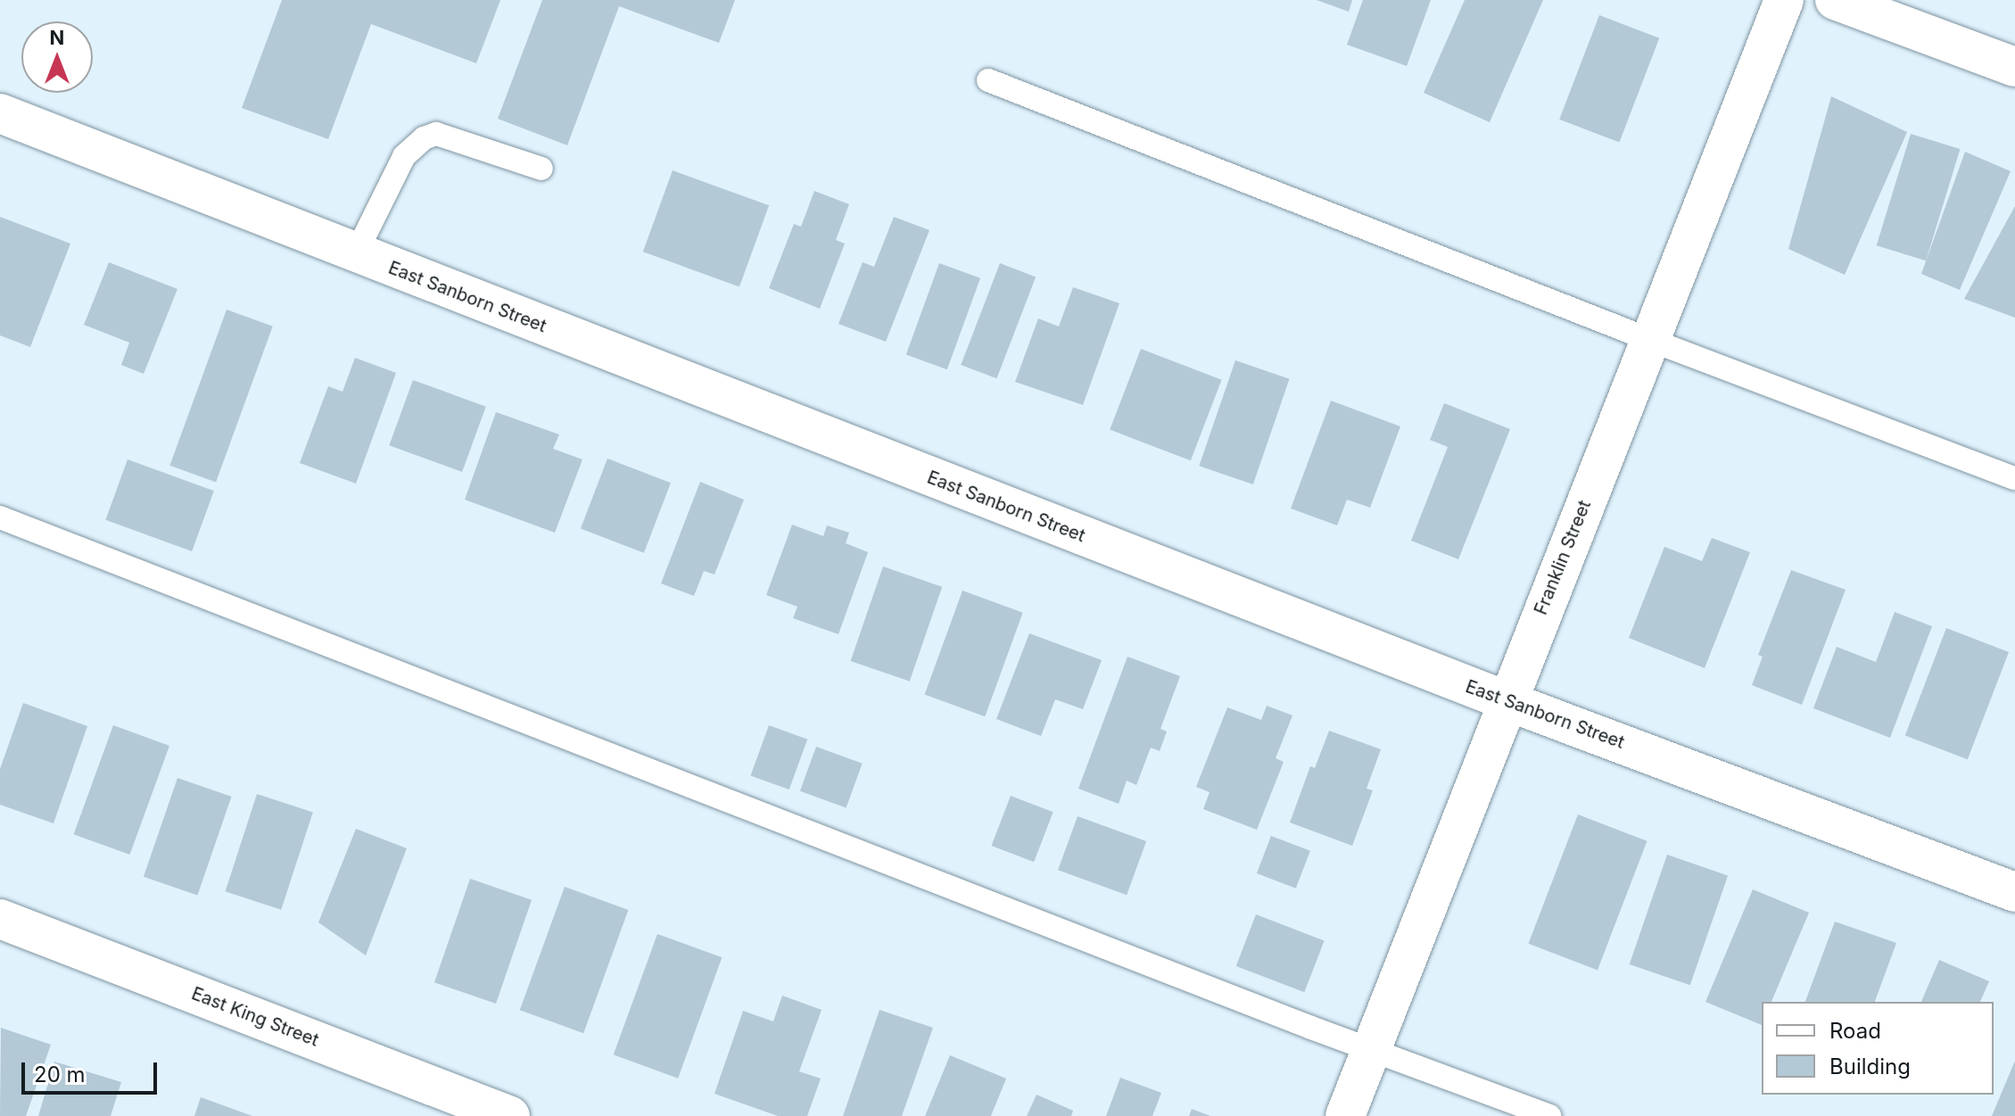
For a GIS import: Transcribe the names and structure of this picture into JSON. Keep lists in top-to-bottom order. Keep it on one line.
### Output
{"streets":{"street":["East Sanborn Street","Franklin Street","East King Street"]},"crossings":[["East Sanborn Street","Franklin Street"]],"legend":["Road","Building"],"scale_bar":"20 m","north":"top"}
